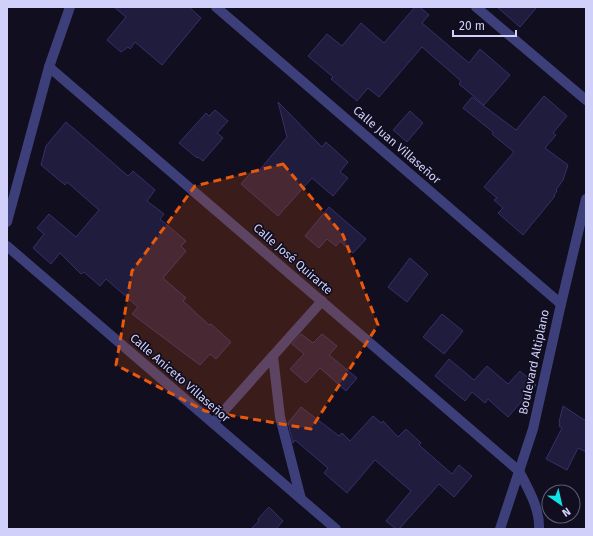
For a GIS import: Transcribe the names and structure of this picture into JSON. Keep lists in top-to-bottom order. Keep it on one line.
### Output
{"streets":{"street":["Calle Juan Villaseñor","Calle José Quirarte","Boulevard Altiplano","Calle Aniceto Villaseñor"]},"crossings":[["Calle Juan Villaseñor","Boulevard Altiplano"],["Calle José Quirarte","Boulevard Altiplano"]],"scale_bar":"20 m","north":"bottom right"}
